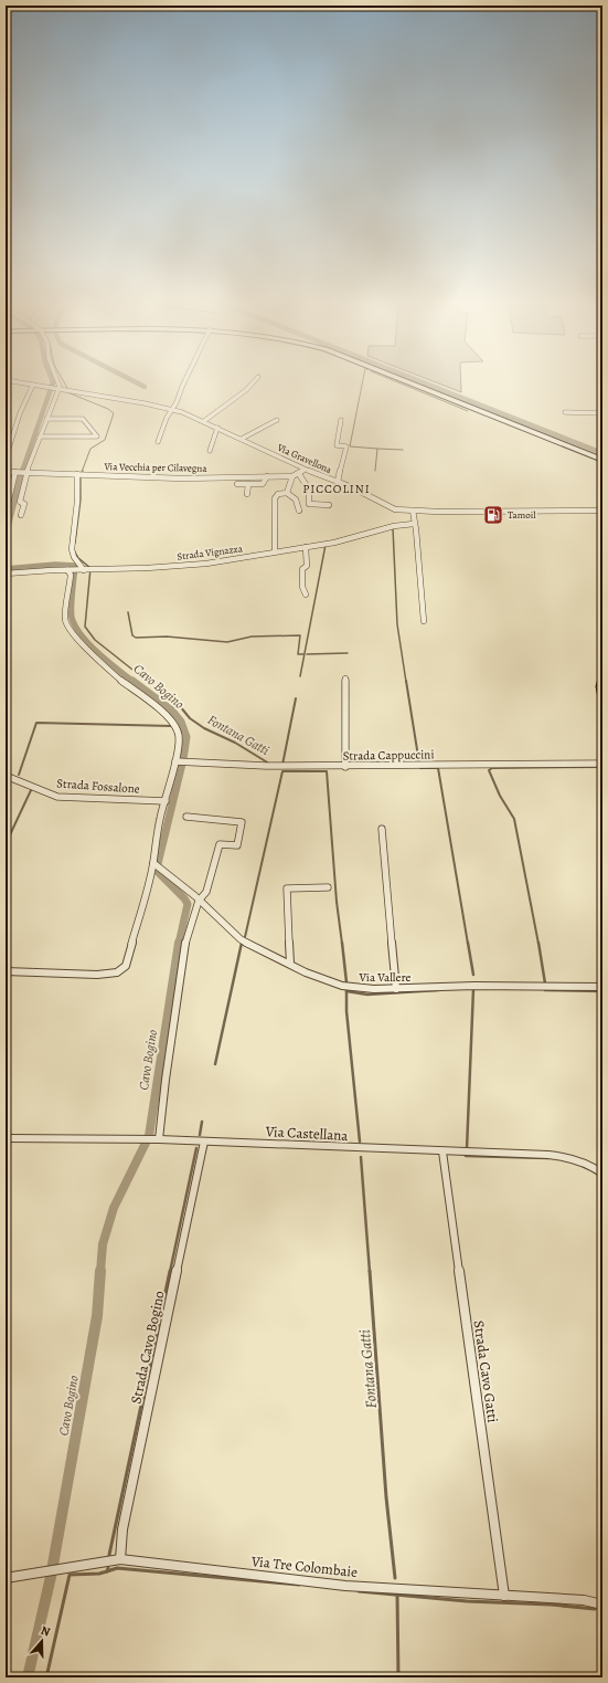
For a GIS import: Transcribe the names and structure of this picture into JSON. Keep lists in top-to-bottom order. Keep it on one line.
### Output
{"streets":{"street":["Via Gravellona","Via Vecchia per Cilavegna","Strada Vignazza","Strada Cappuccini","Strada Fossalone","Via Vallere","Via Castellana","Strada Cavo Bogino","Strada Cavo Gatti","Via Tre Colombaie"]},"crossings":[["Via Gravellona","Via Vecchia per Cilavegna"],["Via Castellana","Strada Cavo Bogino"],["Via Castellana","Strada Cavo Gatti"],["Strada Cavo Bogino","Via Tre Colombaie"],["Strada Cavo Gatti","Via Tre Colombaie"]],"districts":["PICCOLINI"],"water":["Cavo Bogino","Fontana Gatti"],"places":{"fuel station":["Tamoil"]},"north":"top"}
